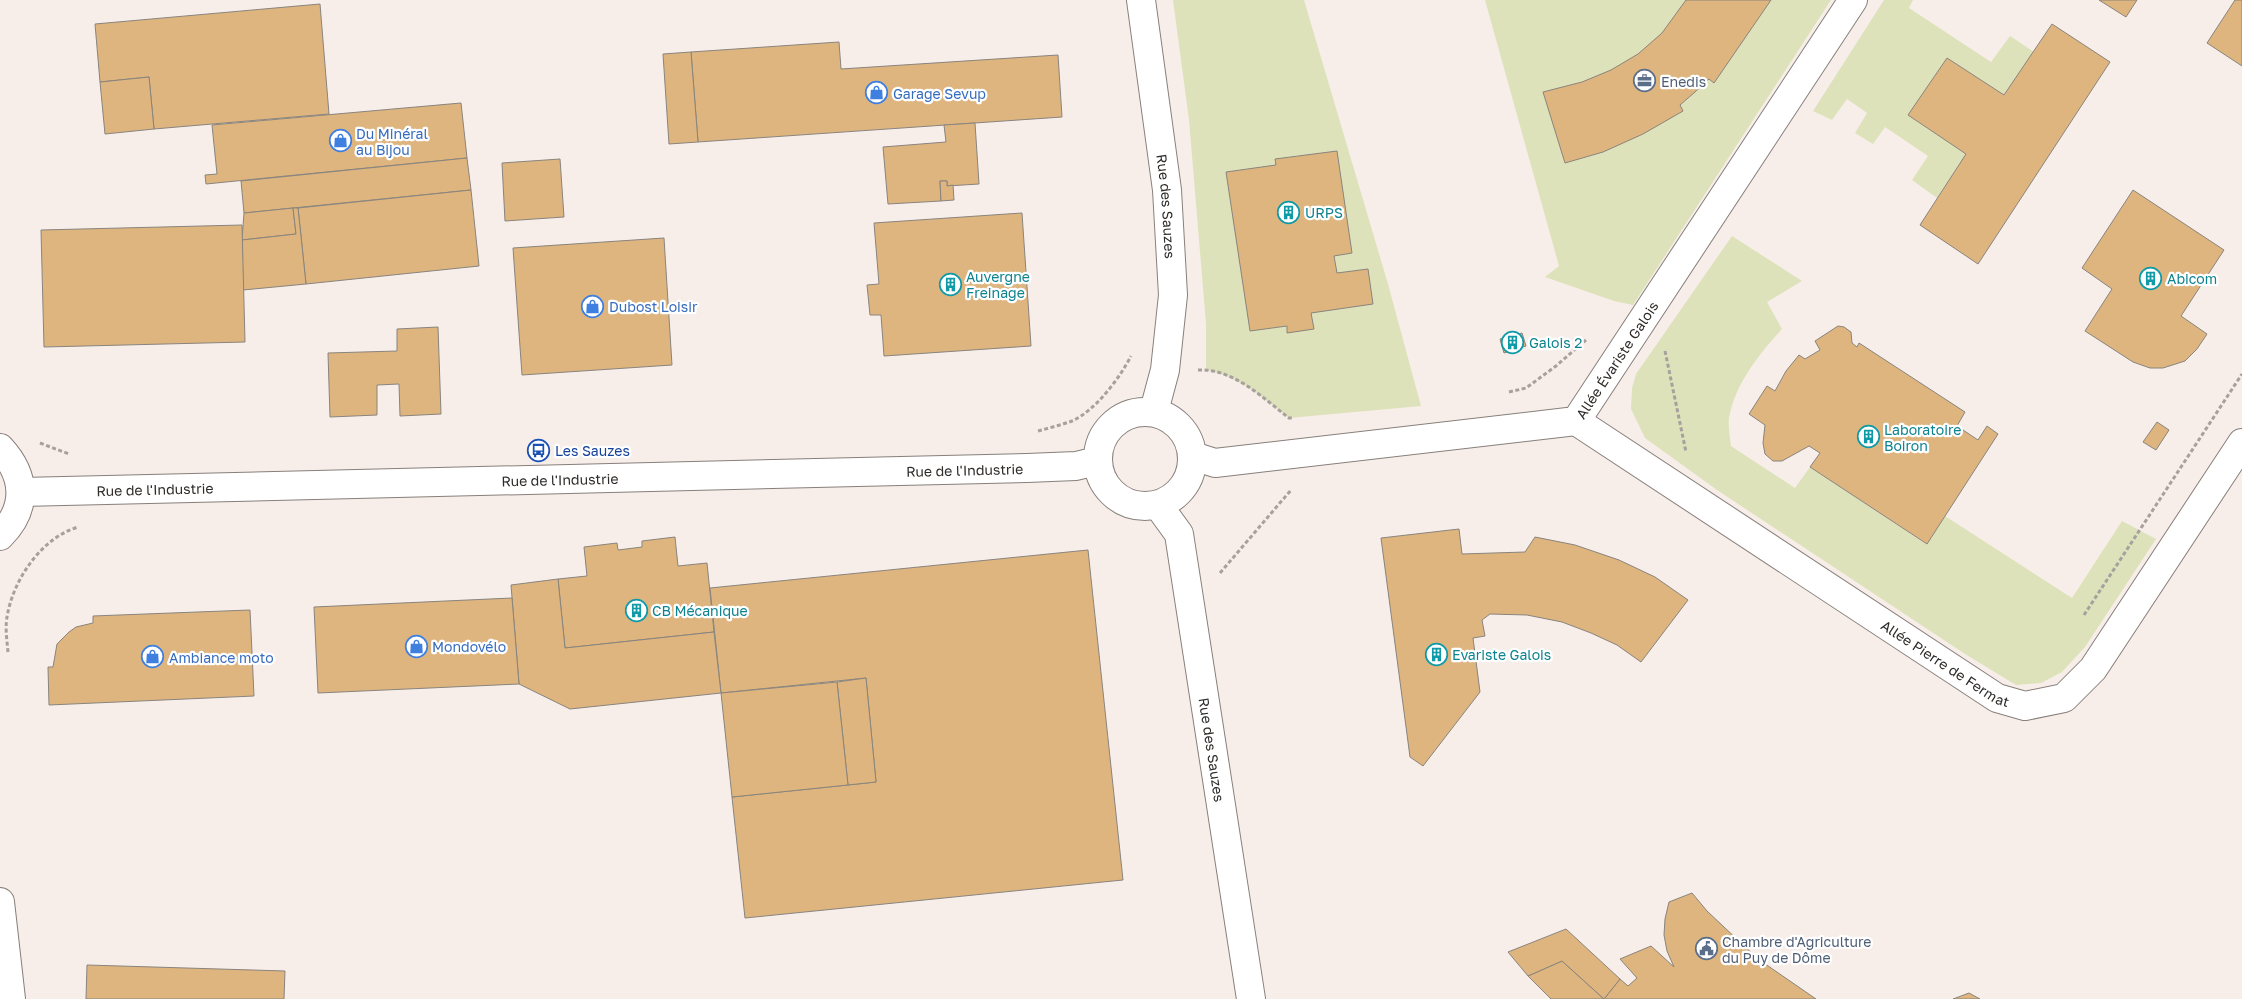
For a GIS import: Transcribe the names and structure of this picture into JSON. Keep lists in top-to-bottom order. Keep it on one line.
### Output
{"streets":{"street":["Rue des Sauzes","Allée Évariste Galois","Rue de l'Industrie","Allée Pierre de Fermat"]},"crossings":[["Rue des Sauzes","Allée Évariste Galois"],["Rue des Sauzes","Rue de l'Industrie"],["Allée Évariste Galois","Rue de l'Industrie"],["Allée Évariste Galois","Allée Pierre de Fermat"]],"places":{"office":["Enedis"],"shop":["Garage Sevup","Du Minéral au Bijou","Dubost Loisir","Mondovélo","Ambiance moto"],"building":["URPS","Abicom","Auvergne Freinage","Galois 2","Laboratoire Boiron","CB Mécanique","Evariste Galois"],"bus stop":["Les Sauzes"],"public building":["Chambre d'Agriculture du Puy de Dôme"]}}
